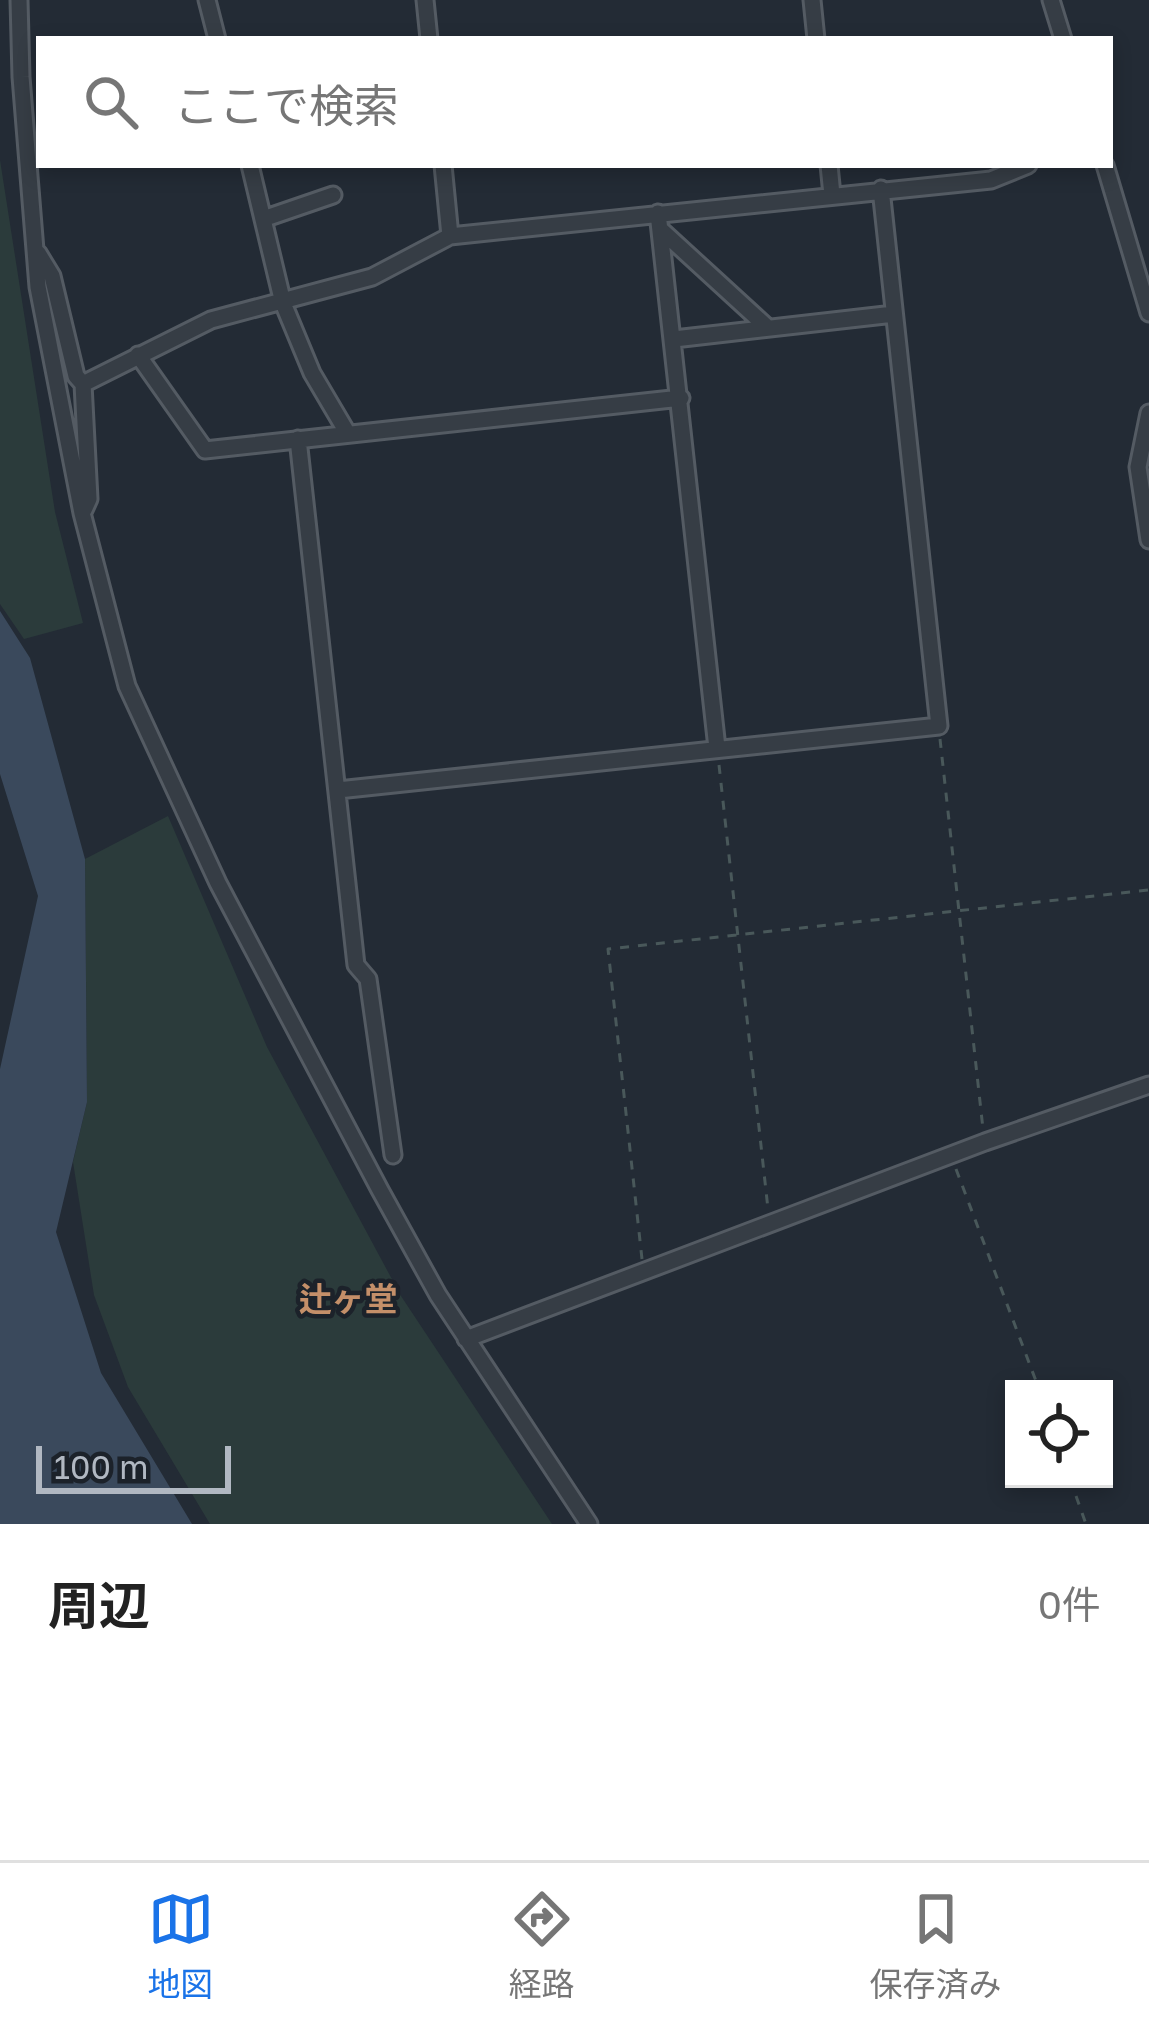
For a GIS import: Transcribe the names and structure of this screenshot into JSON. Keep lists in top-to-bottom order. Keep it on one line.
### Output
{"districts":["辻ヶ堂"],"scale_bar":"100 m","page":{"search":"ここで検索","scale":"100 m","heading":["周辺","0件"],"nav":["地図","経路","保存済み"]}}
